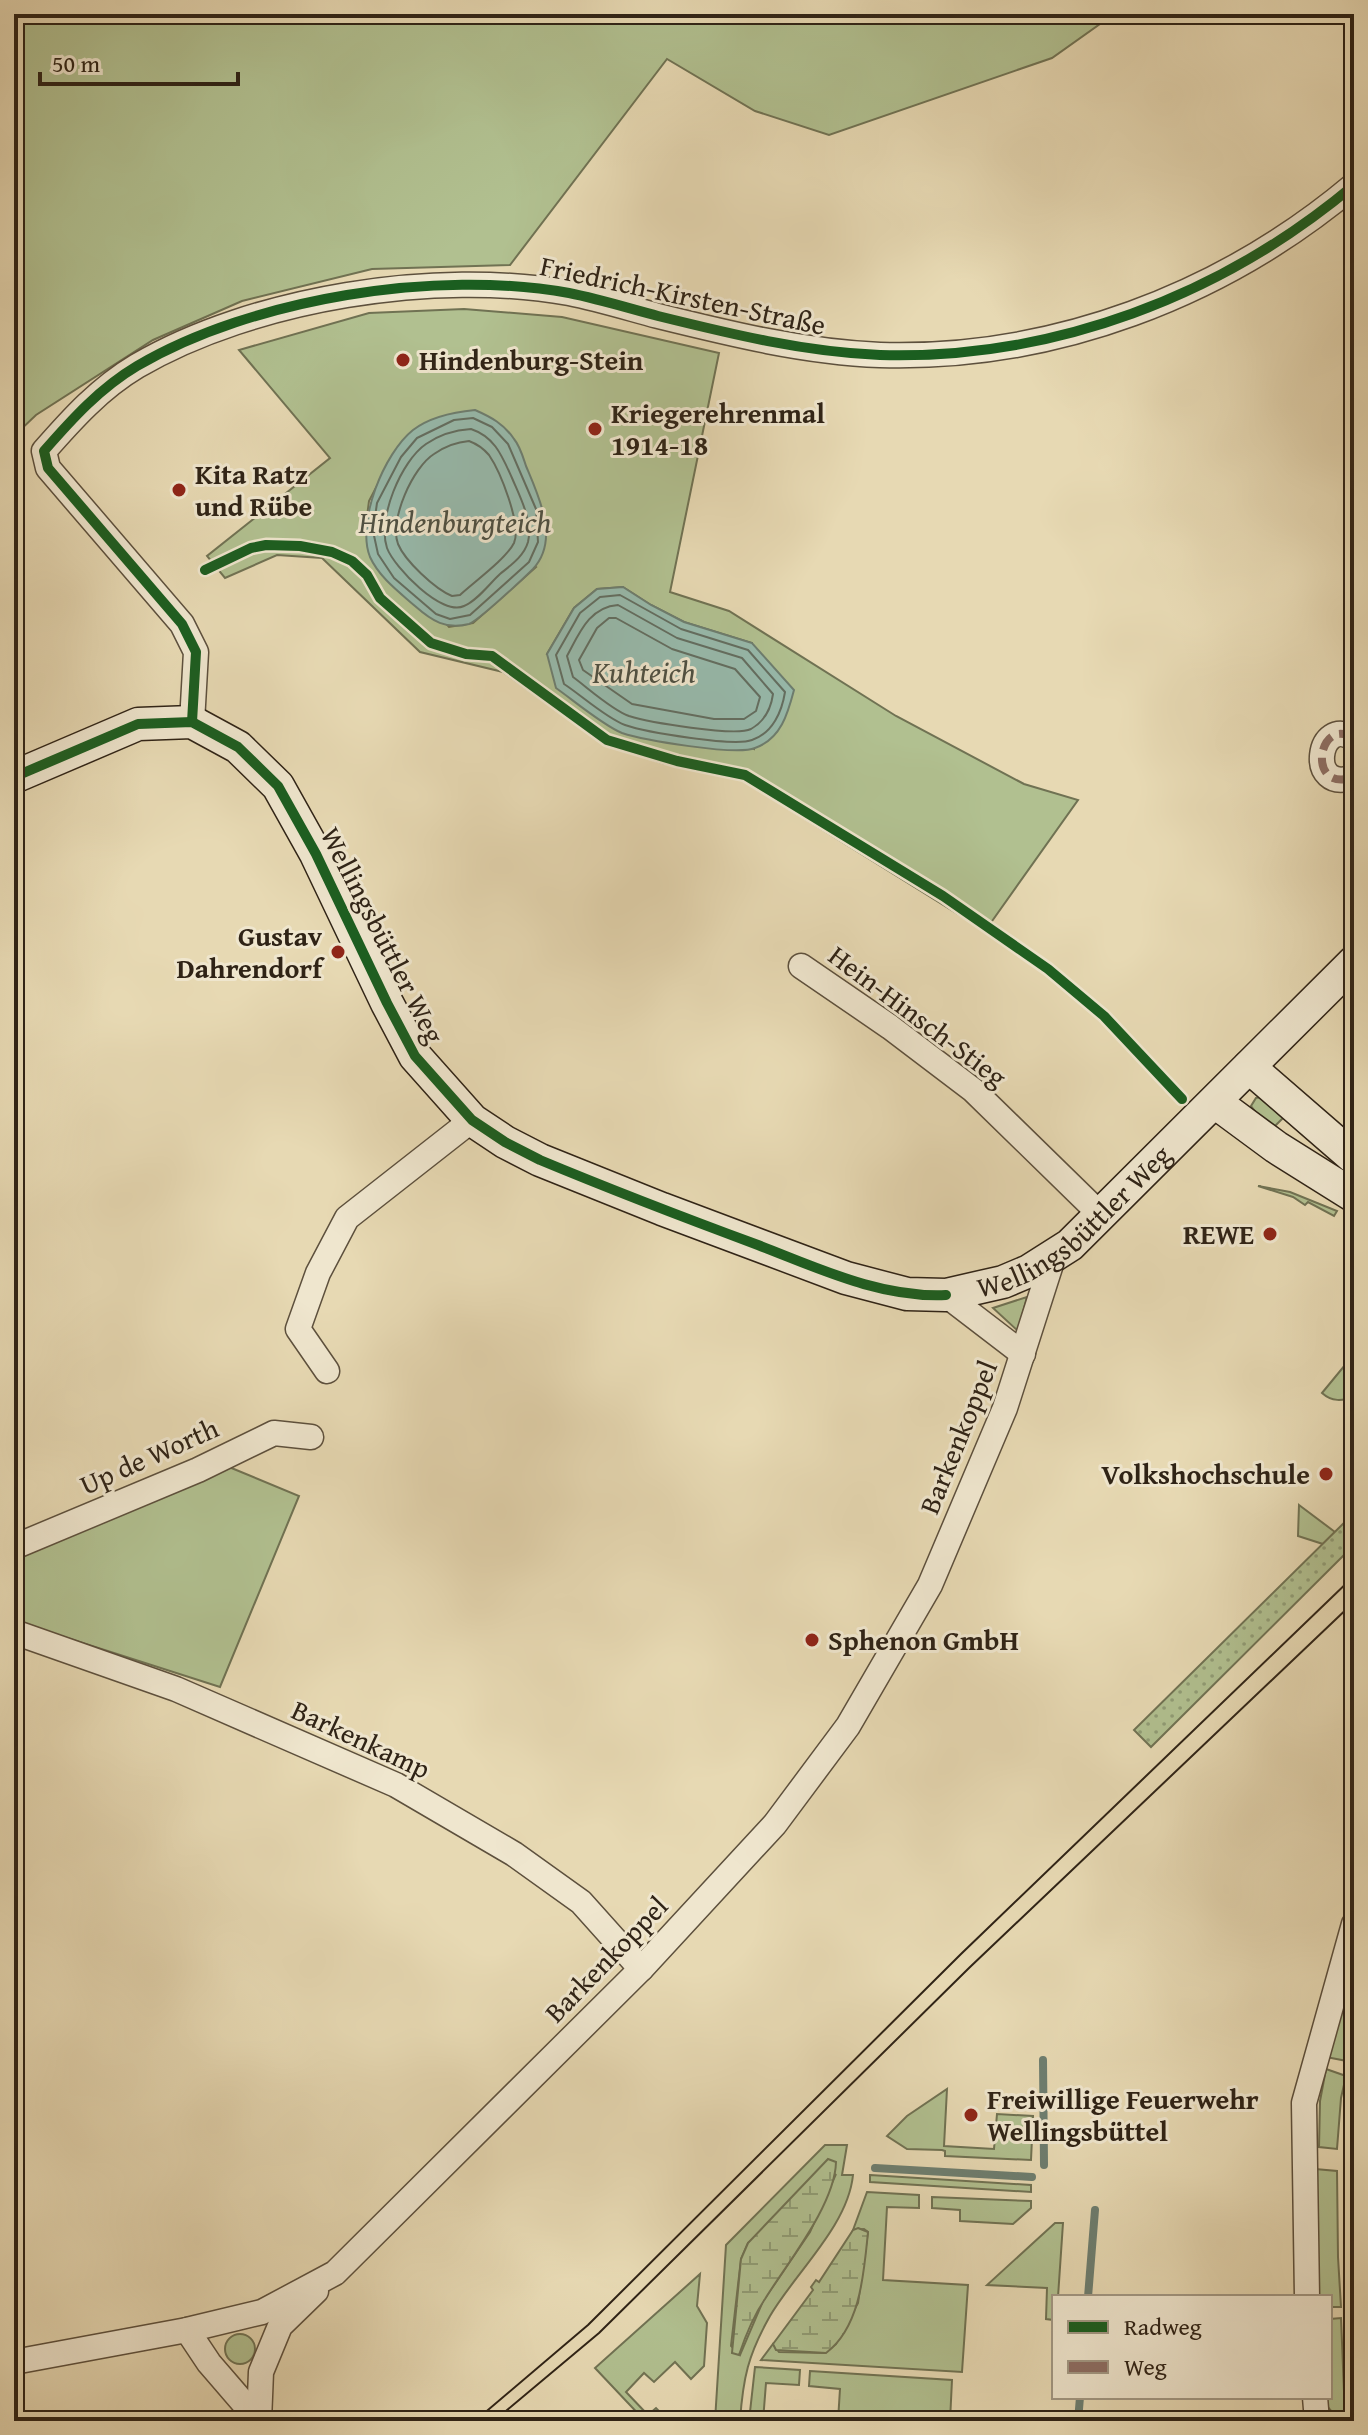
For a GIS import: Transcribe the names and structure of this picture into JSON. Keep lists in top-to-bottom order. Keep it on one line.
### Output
{"streets":{"main road":["Wellingsbüttler Weg"],"street":["Friedrich-Kirsten-Straße","Hein-Hinsch-Stieg","Barkenkoppel","Up de Worth","Barkenkamp"]},"crossings":[["Friedrich-Kirsten-Straße","Wellingsbüttler Weg"],["Wellingsbüttler Weg","Hein-Hinsch-Stieg"],["Wellingsbüttler Weg","Barkenkoppel"],["Barkenkoppel","Barkenkamp"]],"water":["Hindenburgteich","Kuhteich"],"places":["Hindenburg-Stein","Kriegerehrenmal 1914-18","Kita Ratz und Rübe","Gustav Dahrendorf","REWE","Volkshochschule","Sphenon GmbH","Freiwillige Feuerwehr Wellingsbüttel"],"legend":["Radweg","Weg"],"scale_bar":"50 m"}
